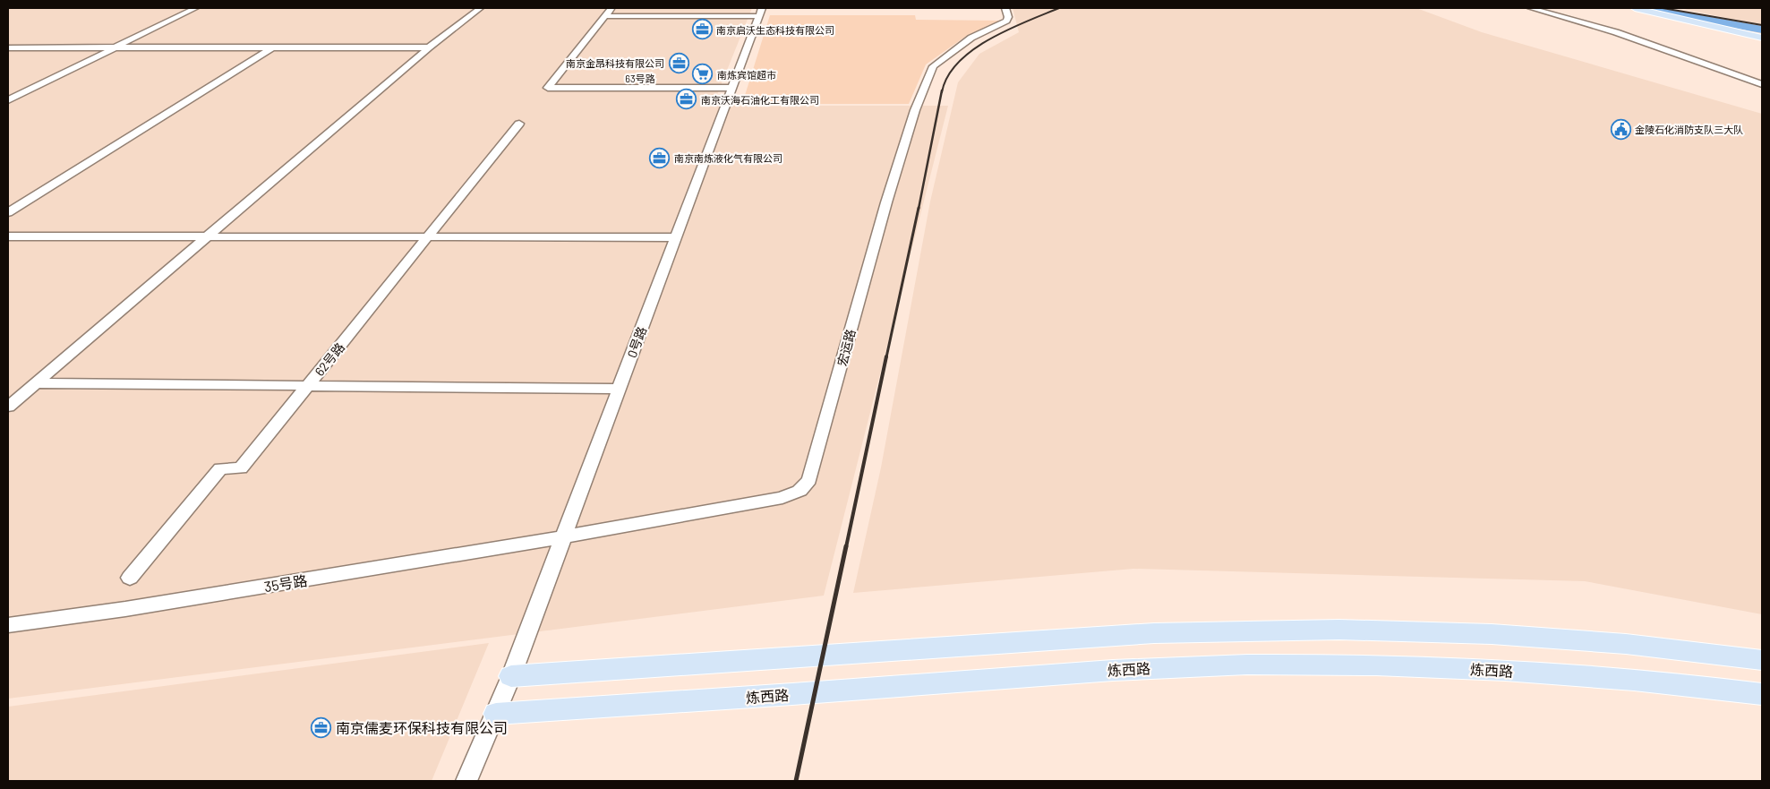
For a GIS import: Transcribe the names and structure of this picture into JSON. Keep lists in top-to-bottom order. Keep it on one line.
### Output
{"streets":{"main road":["炼西路"],"street":["63号路","0号路","宏运路","62号路","35号路"]},"crossings":[["63号路","0号路"],["0号路","宏运路"],["0号路","35号路"],["宏运路","35号路"]],"places":{"office":["南京启沃生态科技有限公司","南京金昂科技有限公司","南京沃海石油化工有限公司","南京南炼液化气有限公司","南京儒麦环保科技有限公司"],"supermarket":["南炼宾馆超市"],"public building":["金陵石化消防支队三大队"]}}
